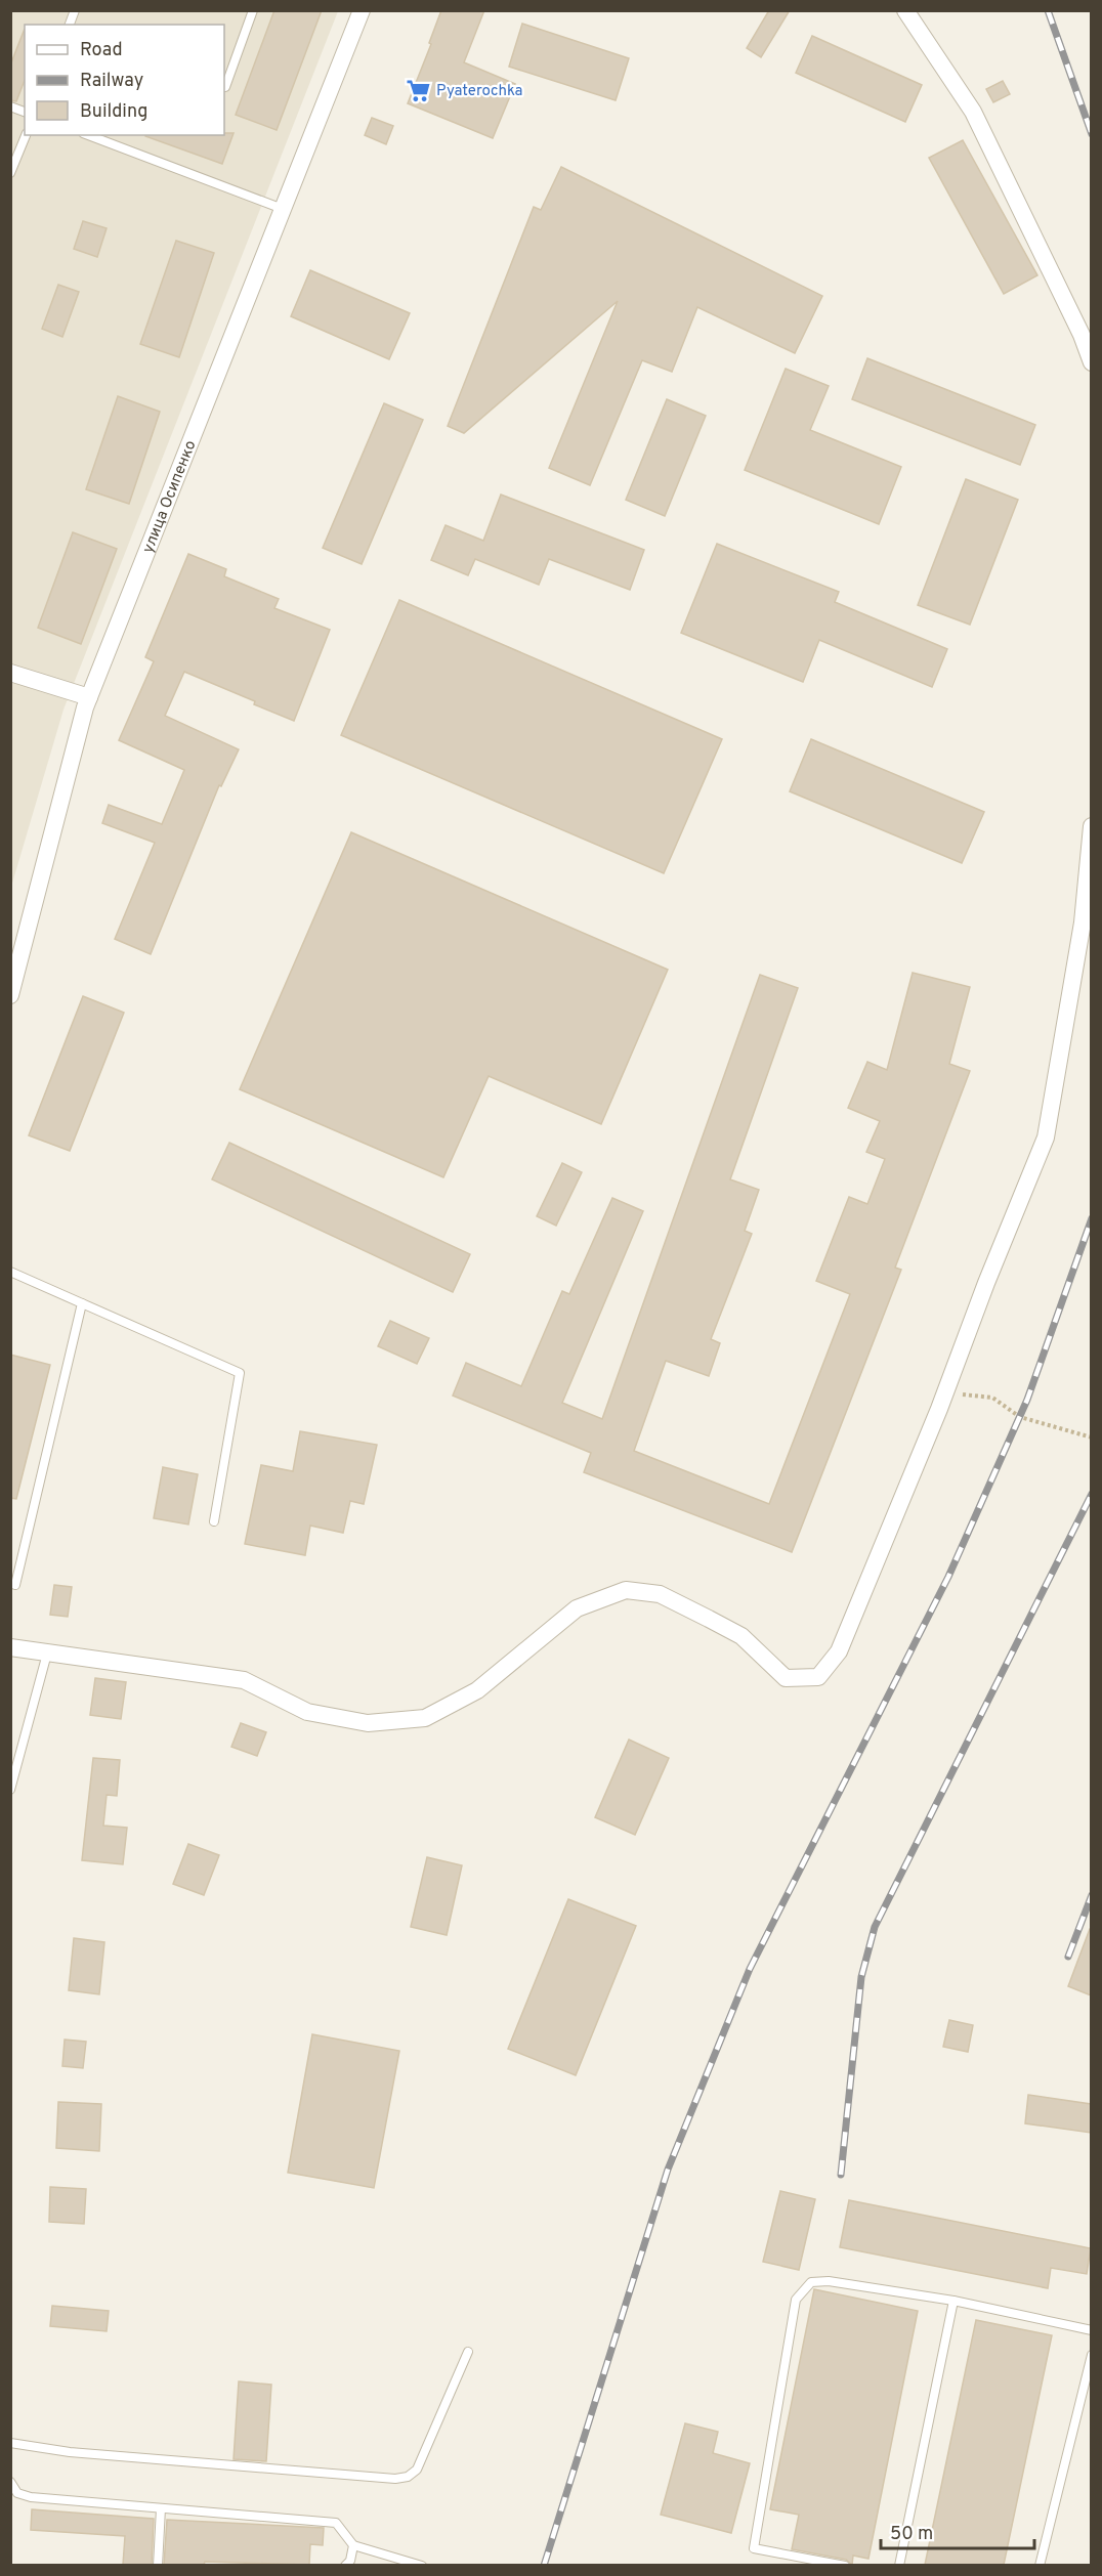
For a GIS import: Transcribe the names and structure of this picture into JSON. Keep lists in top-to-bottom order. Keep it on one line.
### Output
{"streets":{"street":["улица Осипенко"]},"places":{"supermarket":["Pyaterochka"]},"legend":["Road","Railway","Building"],"scale_bar":"50 m"}
